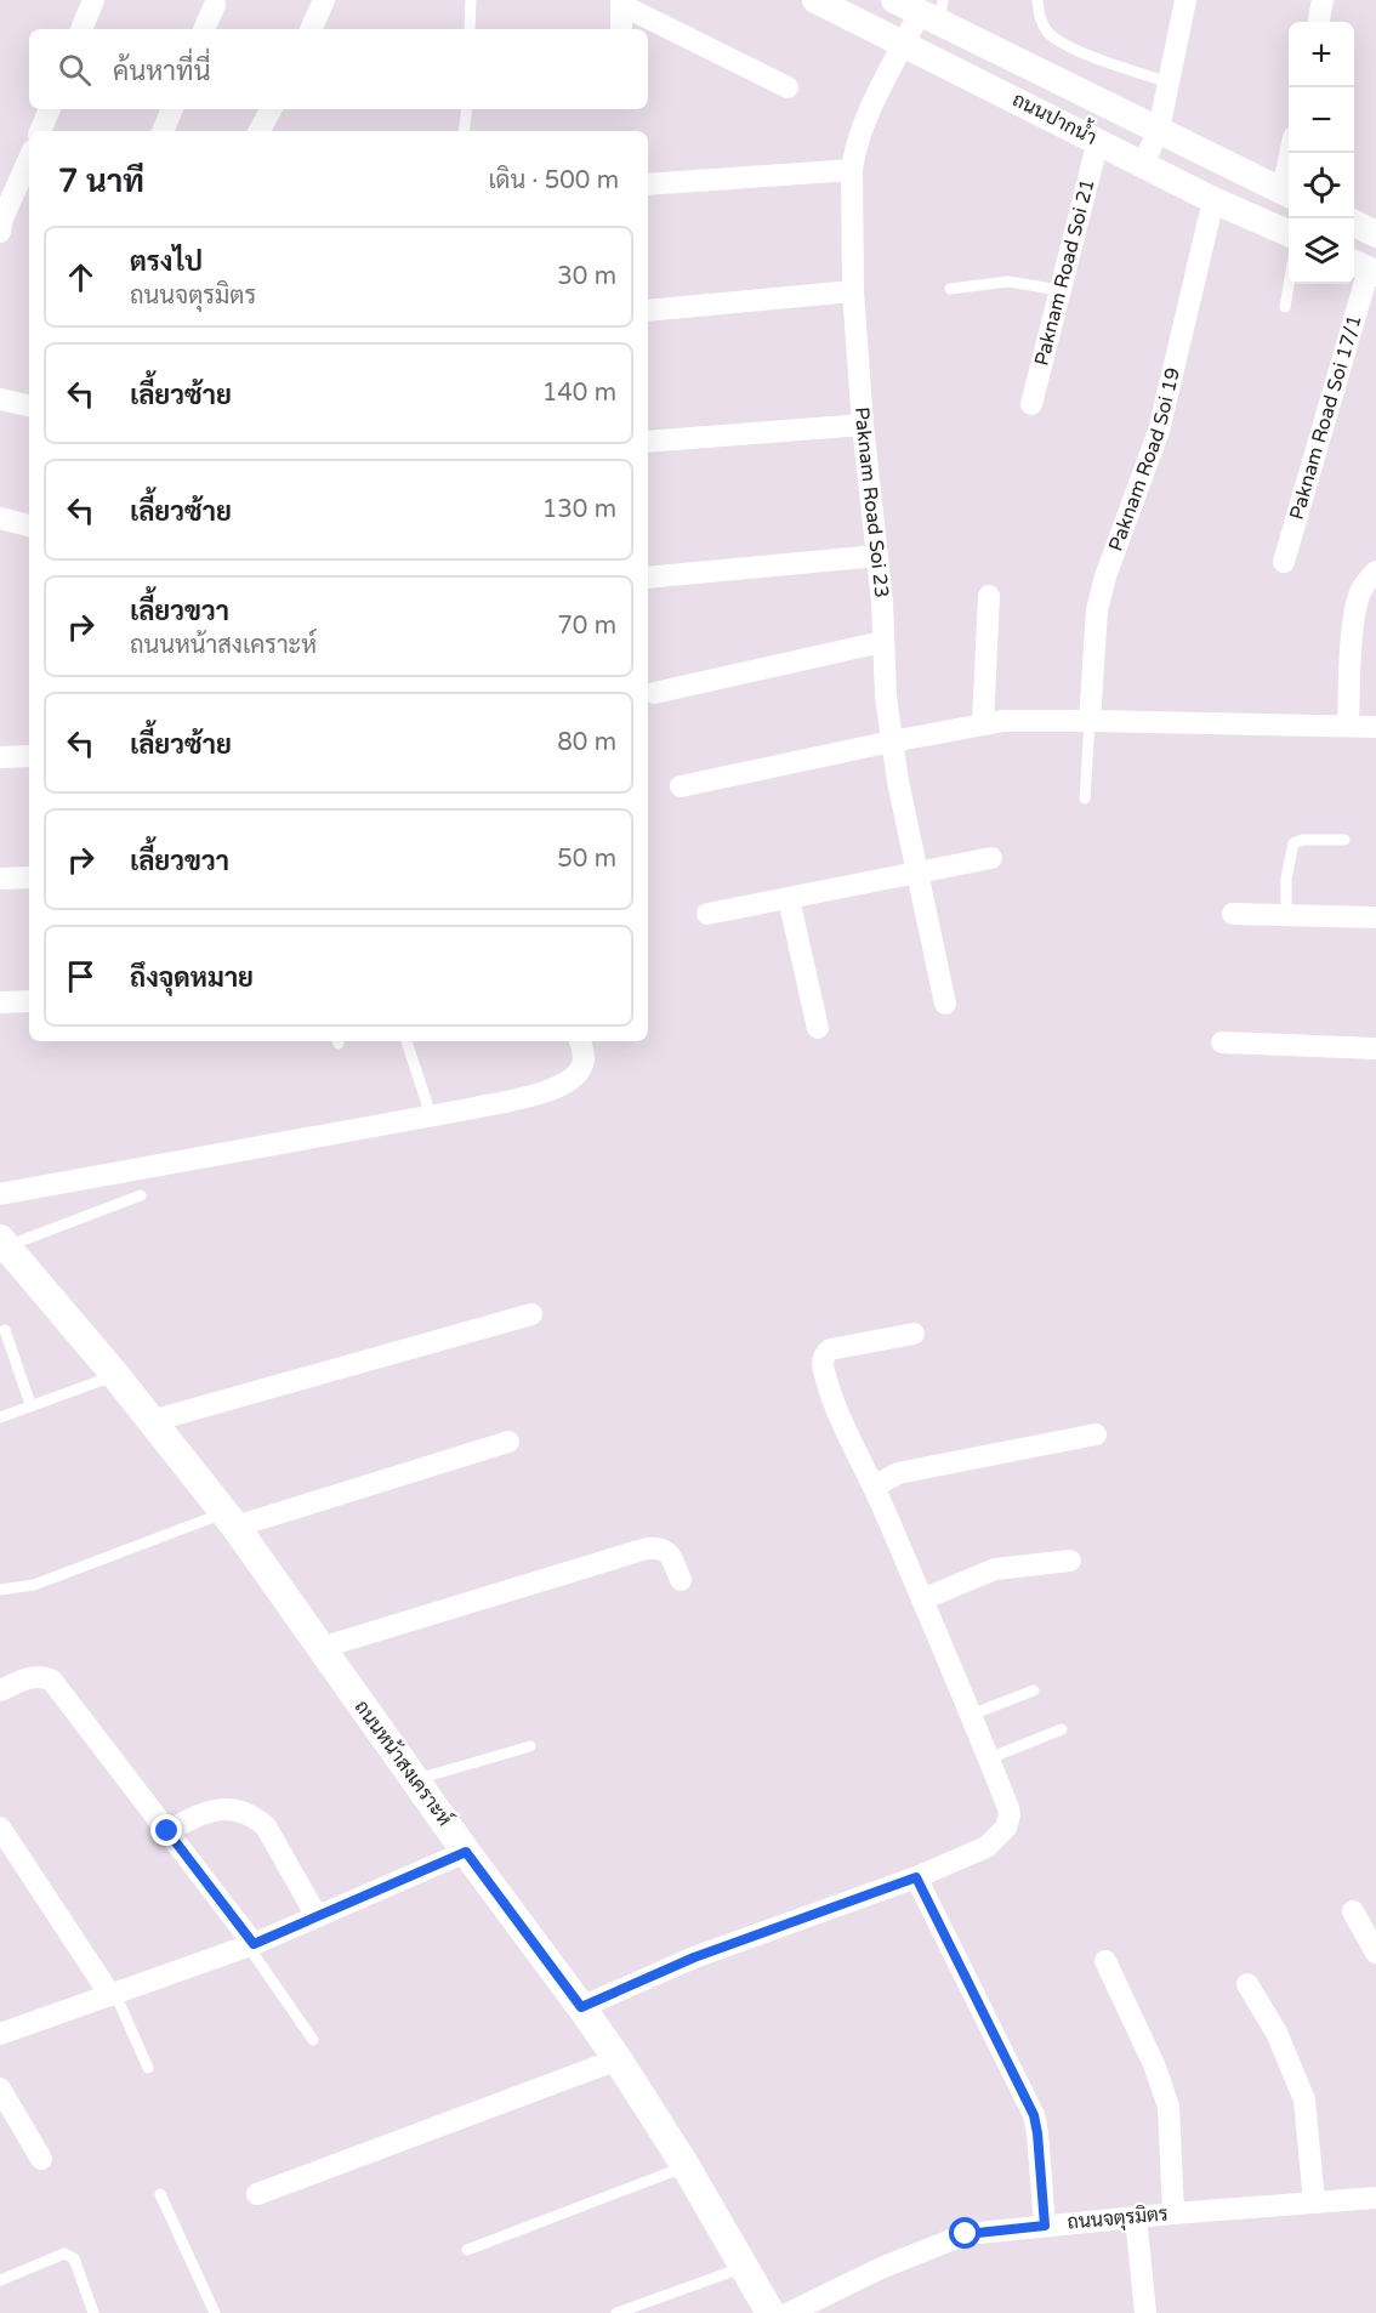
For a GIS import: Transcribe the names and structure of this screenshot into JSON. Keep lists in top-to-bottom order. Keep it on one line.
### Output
{"streets":{"main road":["ถนนหน้าสงเคราะห์"],"street":["ถนนปากน้ำ","Paknam Road Soi 21","Paknam Road Soi 17/1","Paknam Road Soi 19","Paknam Road Soi 23","ถนนจตุรมิตร"]},"crossings":[["ถนนปากน้ำ","Paknam Road Soi 21"],["ถนนปากน้ำ","Paknam Road Soi 19"],["ถนนปากน้ำ","Paknam Road Soi 23"]],"page":{"map_buttons":["+","−"],"search":"ค้นหาที่นี่","heading":["7 นาที","เดิน · 500 m"],"list":[["ตรงไป","ถนนจตุรมิตร","30 m"],["เลี้ยวซ้าย","140 m"],["เลี้ยวซ้าย","130 m"],["เลี้ยวขวา","ถนนหน้าสงเคราะห์","70 m"],["เลี้ยวซ้าย","80 m"],["เลี้ยวขวา","50 m"],"ถึงจุดหมาย"]}}
